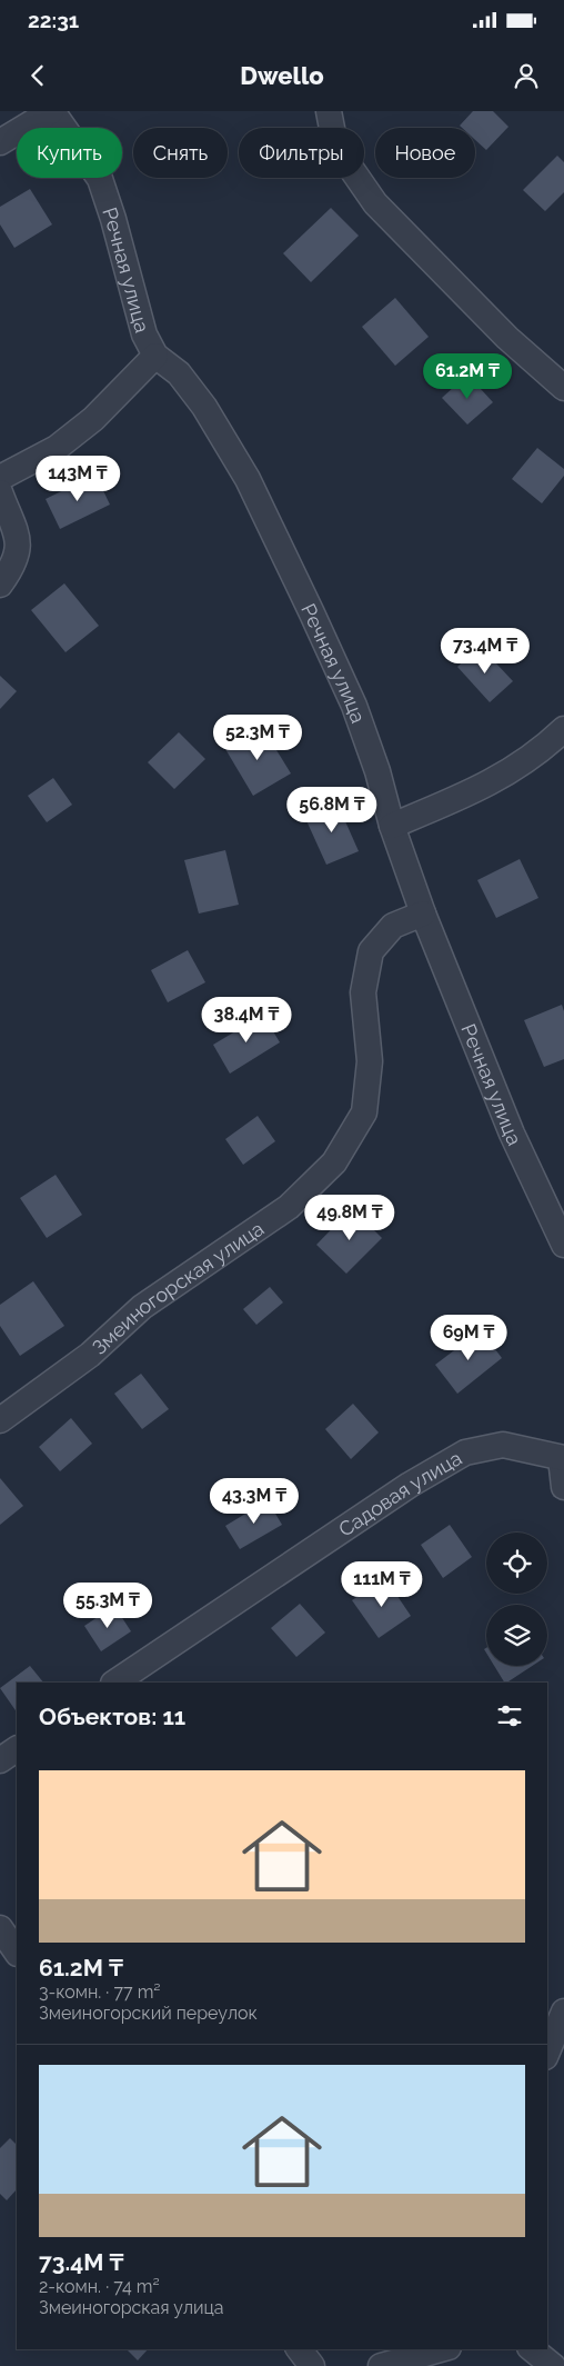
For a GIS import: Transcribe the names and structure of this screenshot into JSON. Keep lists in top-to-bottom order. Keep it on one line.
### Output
{"streets":{"street":["Речная улица","Змеиногорская улица","Садовая улица"]},"crossings":[["Речная улица","Змеиногорская улица"]],"page":{"status":"22:31","header":"Dwello","chip":["Купить","Снять","Фильтры","Новое"],"price":["61.2M ₸","143M ₸","73.4M ₸","52.3M ₸","56.8M ₸","38.4M ₸","49.8M ₸","69M ₸","43.3M ₸","111M ₸","55.3M ₸"],"heading":"Объектов: 11","list":[{"name":"61.2M ₸","note":"3-комн. · 77 m² · Змеиногорский переулок"},{"name":"73.4M ₸","note":"2-комн. · 74 m² · Змеиногорская улица"}]}}
